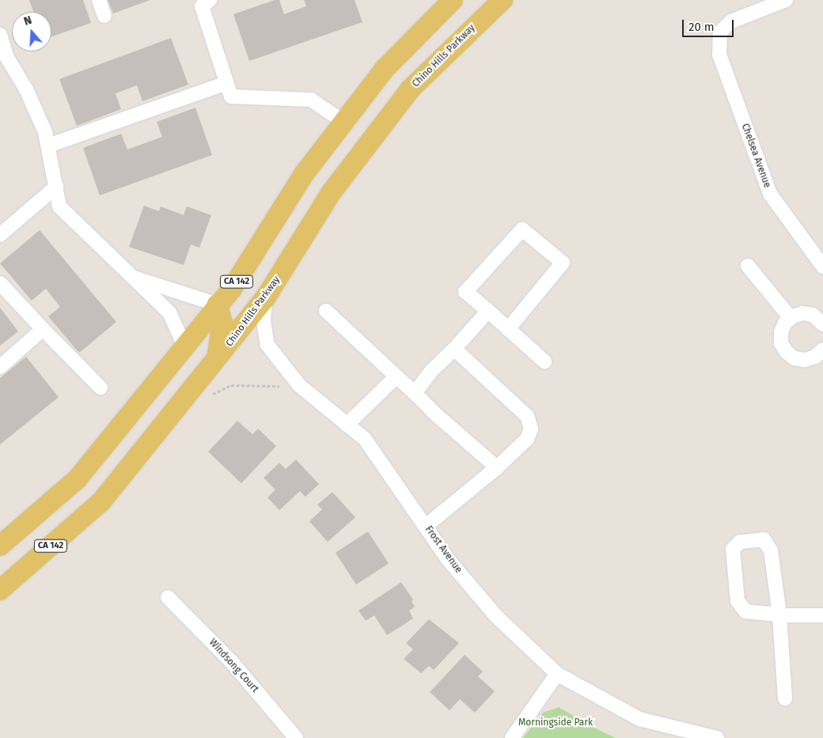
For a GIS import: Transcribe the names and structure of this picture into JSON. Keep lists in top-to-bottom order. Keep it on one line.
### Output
{"streets":{"main road":["Chino Hills Parkway","CA 142"],"street":["Chelsea Avenue","Frost Avenue","Windsong Court"]},"crossings":[["Chino Hills Parkway","Frost Avenue"]],"parks":["Morningside Park"],"scale_bar":"20 m","north":"top"}
